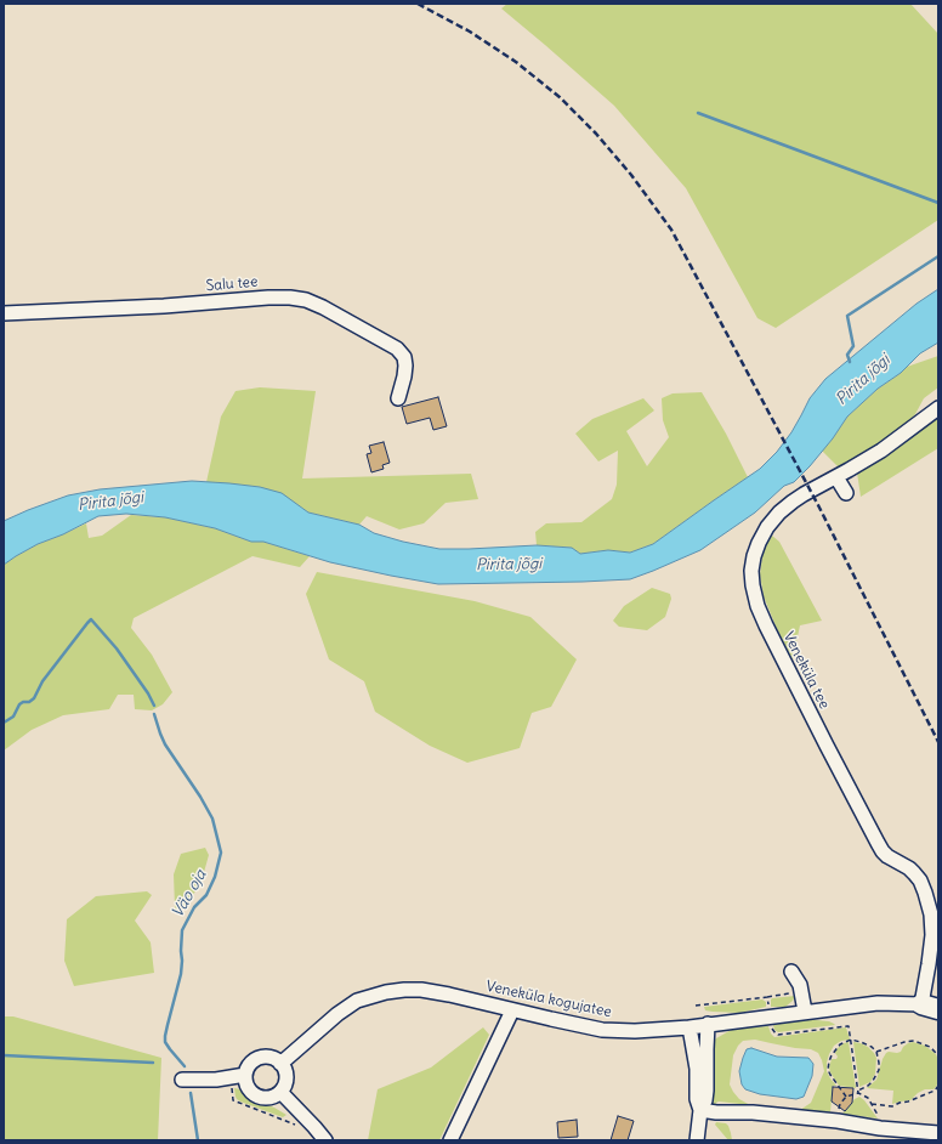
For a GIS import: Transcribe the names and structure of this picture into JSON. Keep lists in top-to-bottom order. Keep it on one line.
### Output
{"streets":{"street":["Salu tee","Veneküla tee","Veneküla kogujatee"]},"crossings":[["Veneküla tee","Veneküla kogujatee"]],"water":["Pirita jõgi","Väo oja"]}
